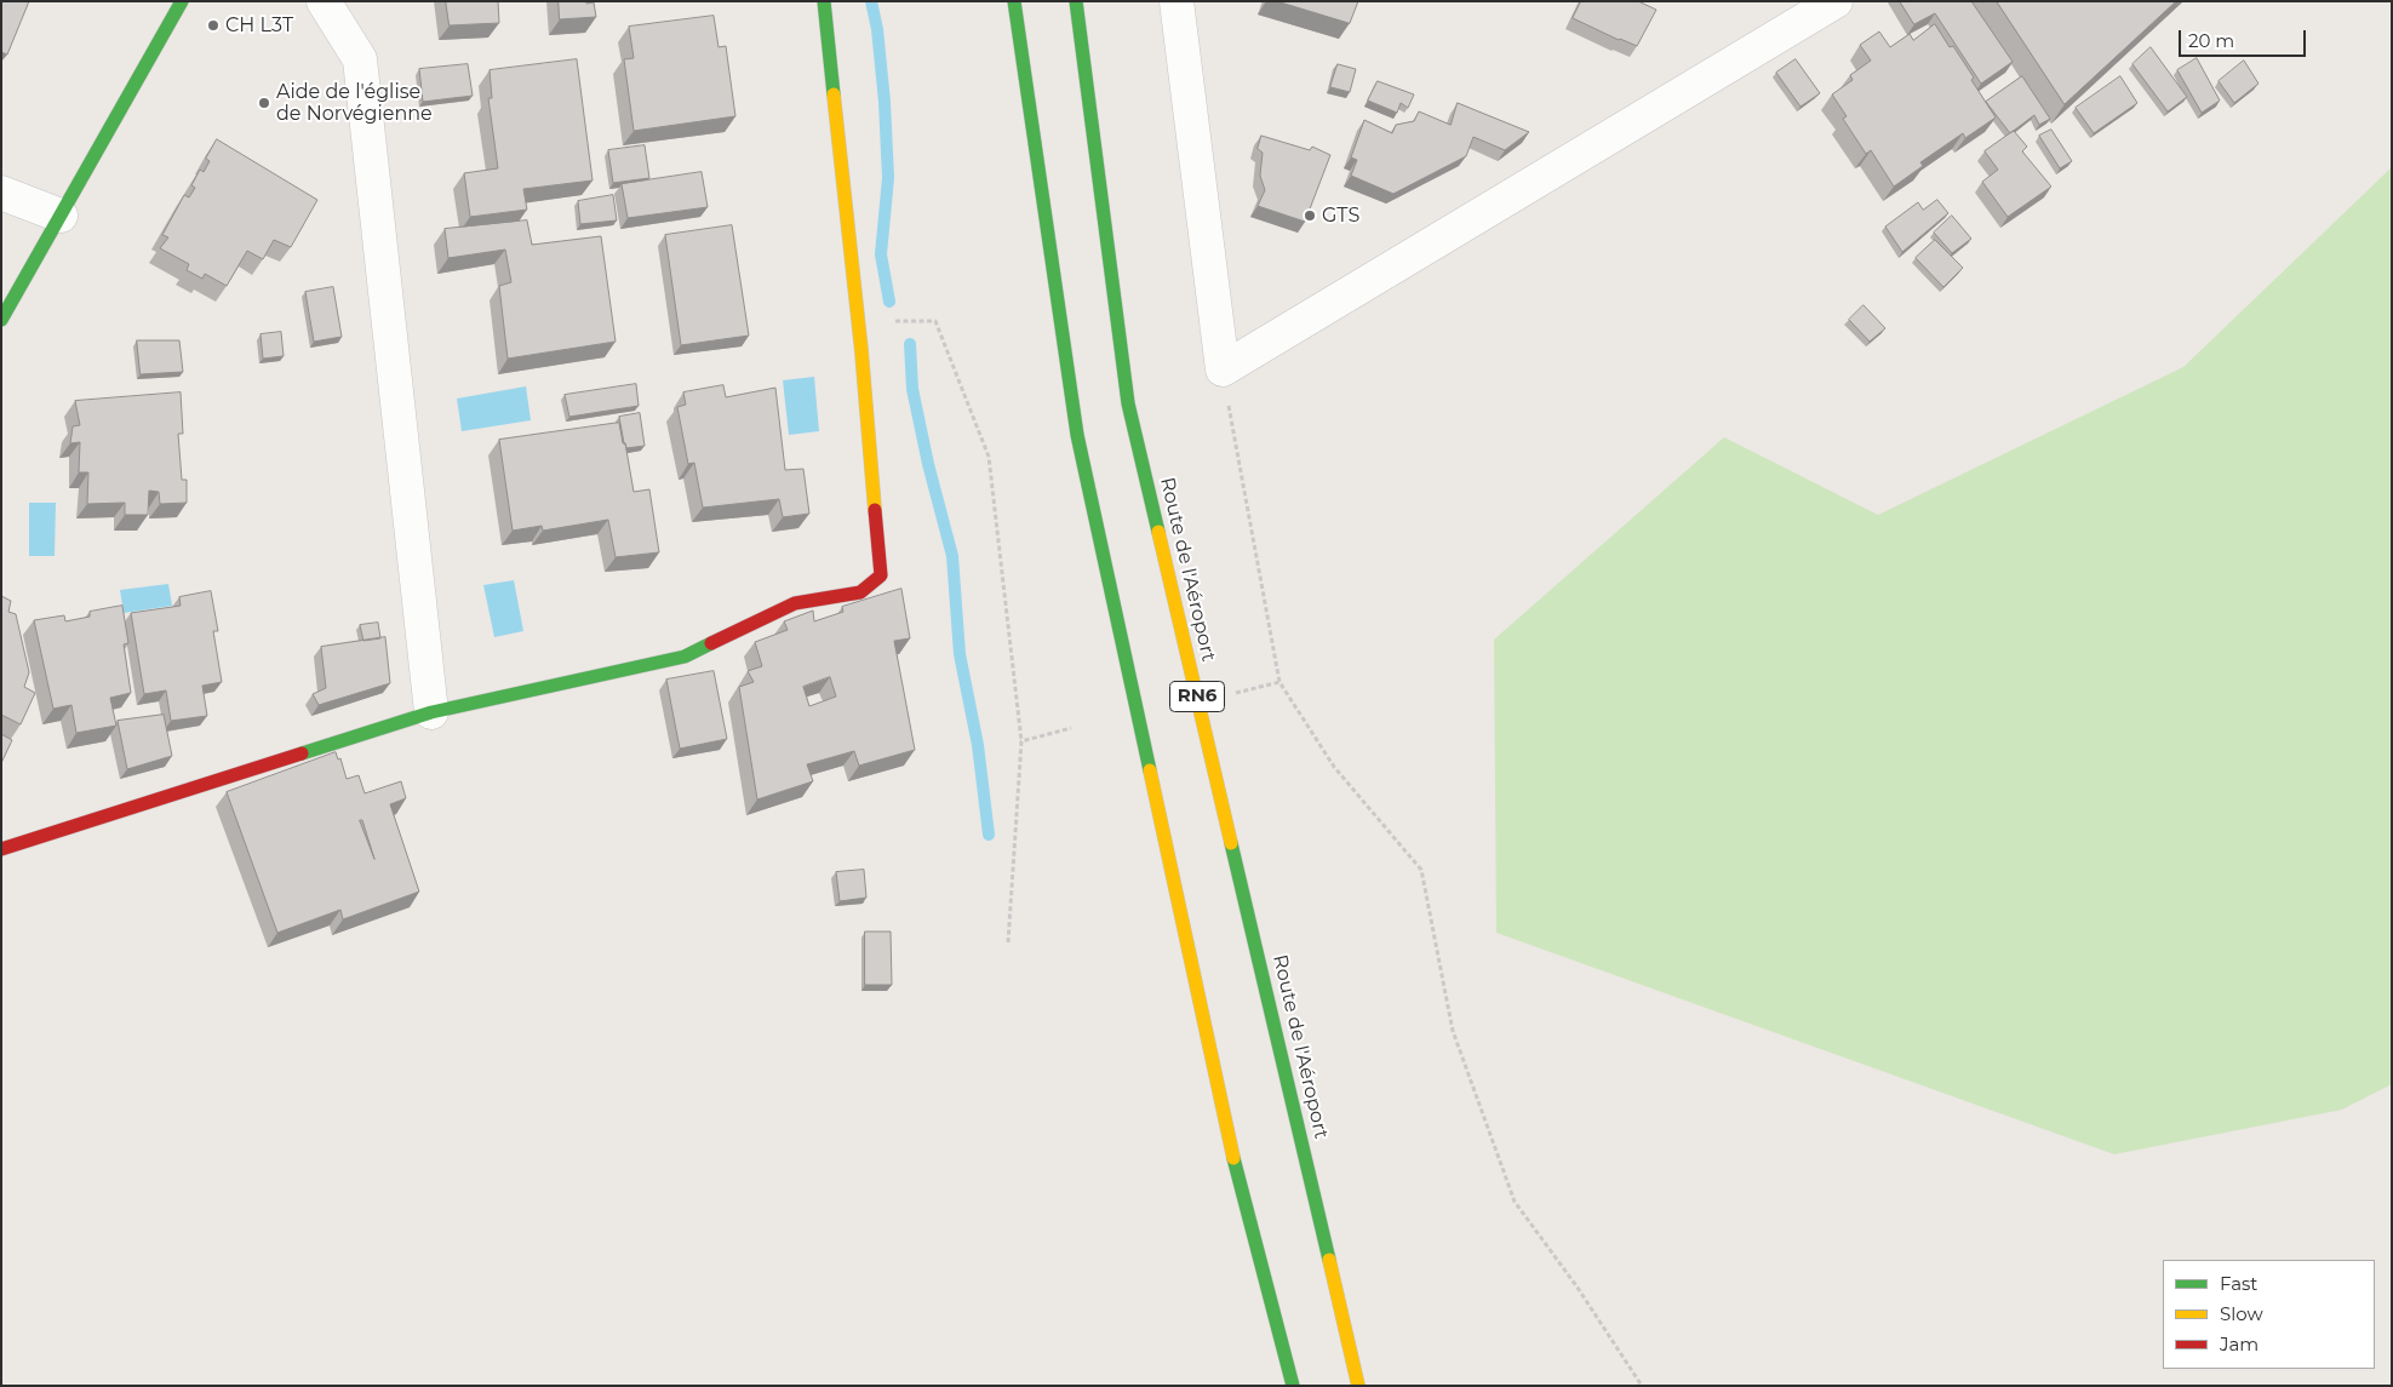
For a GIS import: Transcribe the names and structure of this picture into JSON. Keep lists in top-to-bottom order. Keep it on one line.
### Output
{"streets":{"main road":["Route de l'Aéroport","RN6"]},"places":["CH L3T","Aide de l'église de Norvégienne","GTS"],"legend":["Fast","Slow","Jam"],"scale_bar":"20 m"}
